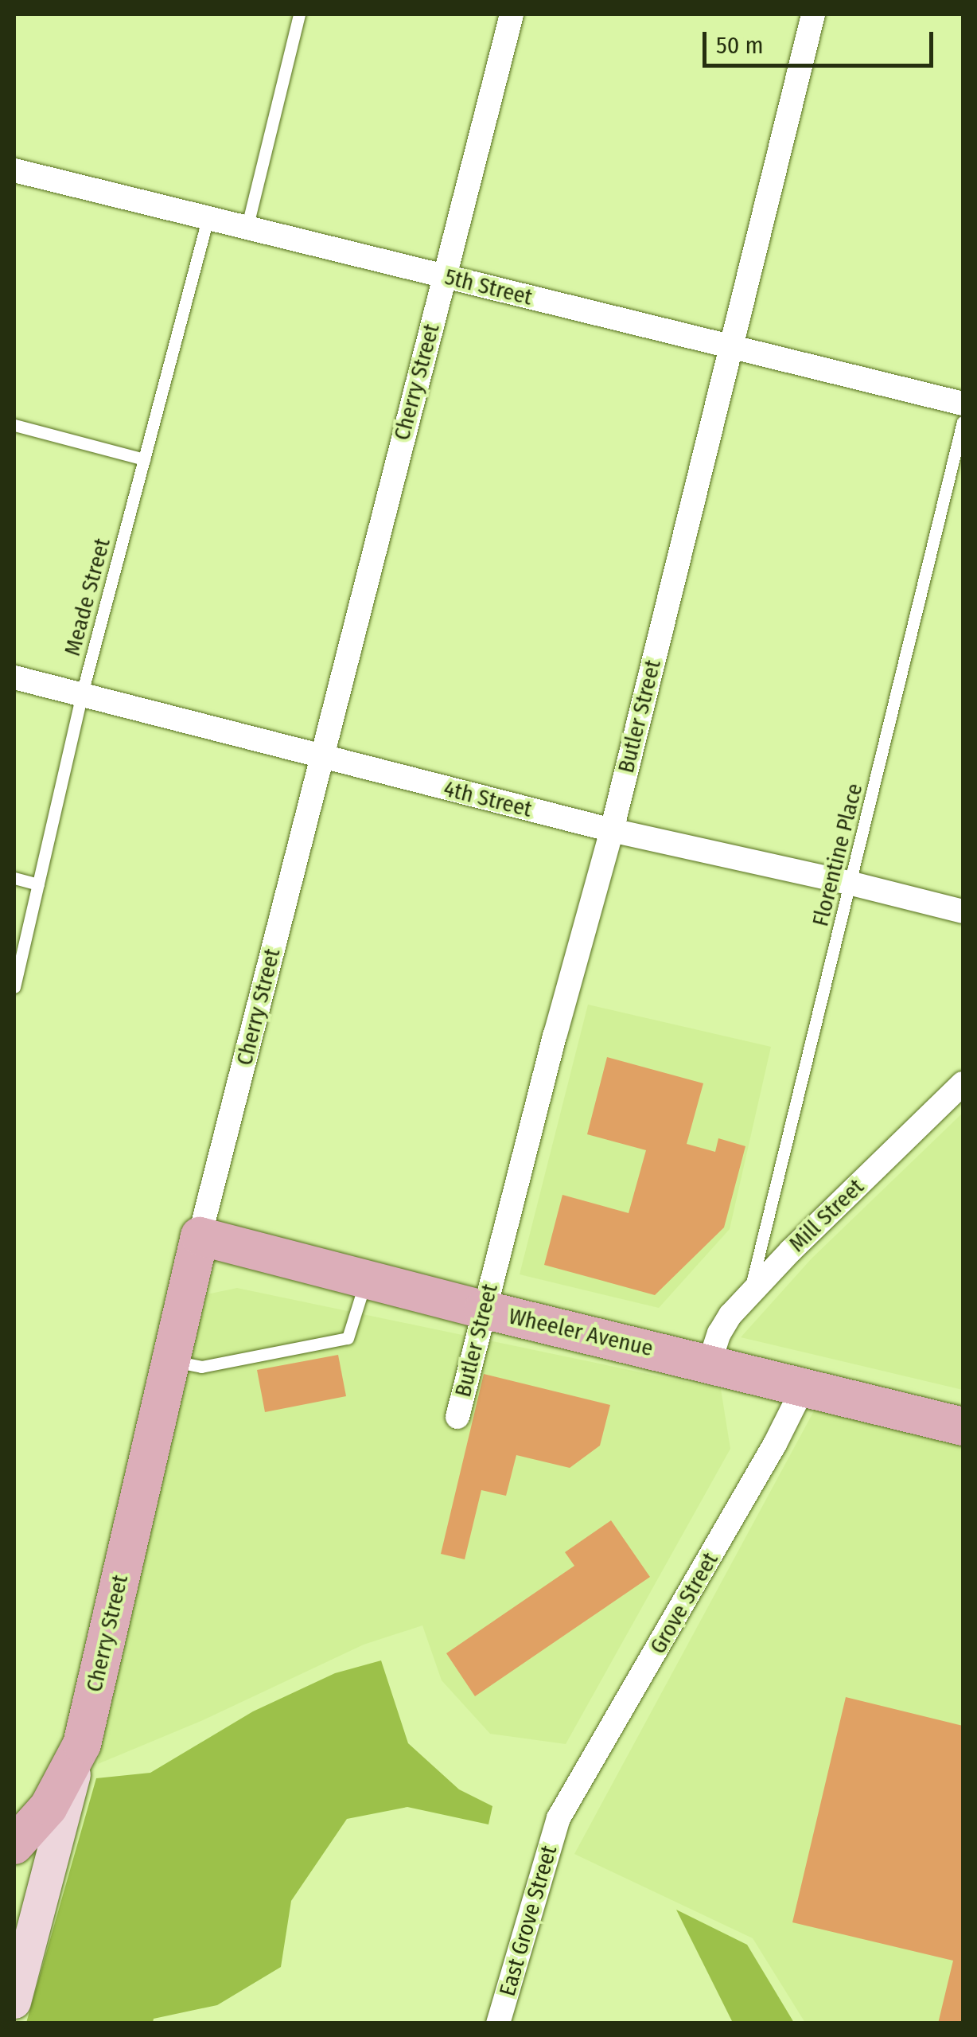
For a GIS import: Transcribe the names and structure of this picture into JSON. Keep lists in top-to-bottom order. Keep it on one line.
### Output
{"streets":{"main road":["Cherry Street","Wheeler Avenue"],"street":["5th Street","Butler Street","4th Street","Mill Street","Grove Street","East Grove Street"],"lane":["Meade Street","Florentine Place"]},"crossings":[["5th Street","Cherry Street"],["5th Street","Meade Street"],["5th Street","Butler Street"],["Cherry Street","4th Street"],["Cherry Street","Wheeler Avenue"],["Meade Street","4th Street"],["Butler Street","4th Street"],["Butler Street","Wheeler Avenue"],["4th Street","Florentine Place"],["Florentine Place","Mill Street"],["Mill Street","Wheeler Avenue"],["Wheeler Avenue","Grove Street"],["Grove Street","East Grove Street"]],"scale_bar":"50 m"}
